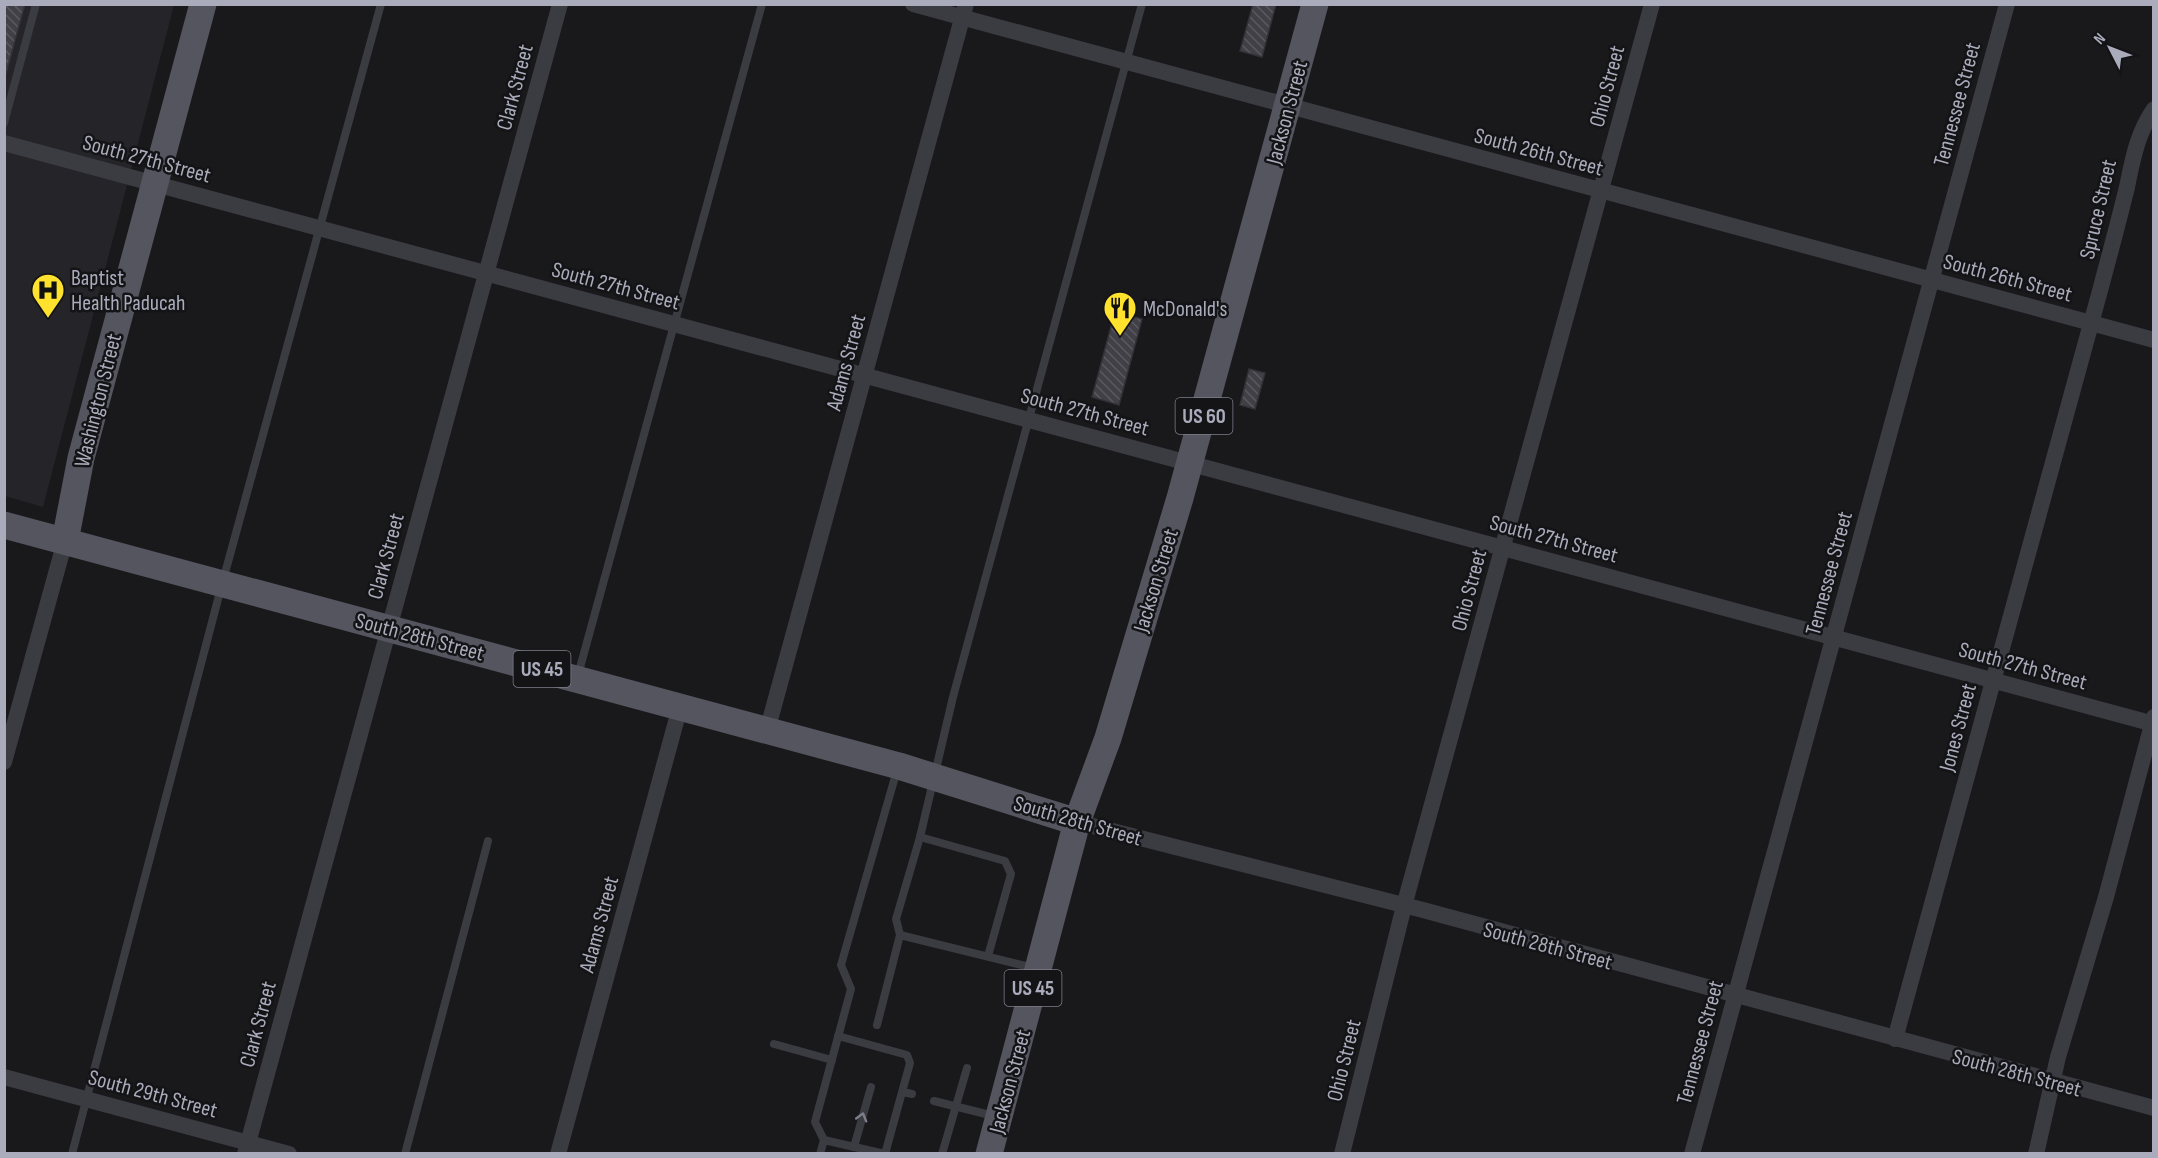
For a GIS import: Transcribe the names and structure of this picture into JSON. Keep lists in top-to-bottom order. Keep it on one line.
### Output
{"streets":{"main road":["Jackson Street","Washington Street","US 60","South 28th Street","US 45"],"street":["Ohio Street","Clark Street","Tennessee Street","South 26th Street","South 27th Street","Spruce Street","Adams Street","Jones Street","South 29th Street"]},"crossings":[["Ohio Street","South 26th Street"],["Ohio Street","South 27th Street"],["Ohio Street","South 28th Street"],["Clark Street","South 27th Street"],["Clark Street","South 28th Street"],["Clark Street","South 29th Street"],["Tennessee Street","South 26th Street"],["Tennessee Street","South 27th Street"],["Tennessee Street","South 28th Street"],["Jackson Street","South 26th Street"],["Jackson Street","South 27th Street"],["Jackson Street","South 28th Street"],["South 26th Street","Spruce Street"],["South 26th Street","Adams Street"],["South 26th Street","Jones Street"],["South 27th Street","Adams Street"],["South 27th Street","Washington Street"],["South 27th Street","Jones Street"],["Spruce Street","Jones Street"],["Adams Street","South 28th Street"],["Washington Street","South 28th Street"],["South 28th Street","Jones Street"]],"places":{"hospital":["Baptist Health Paducah"],"restaurant":["McDonald's"]},"north":"top left"}
